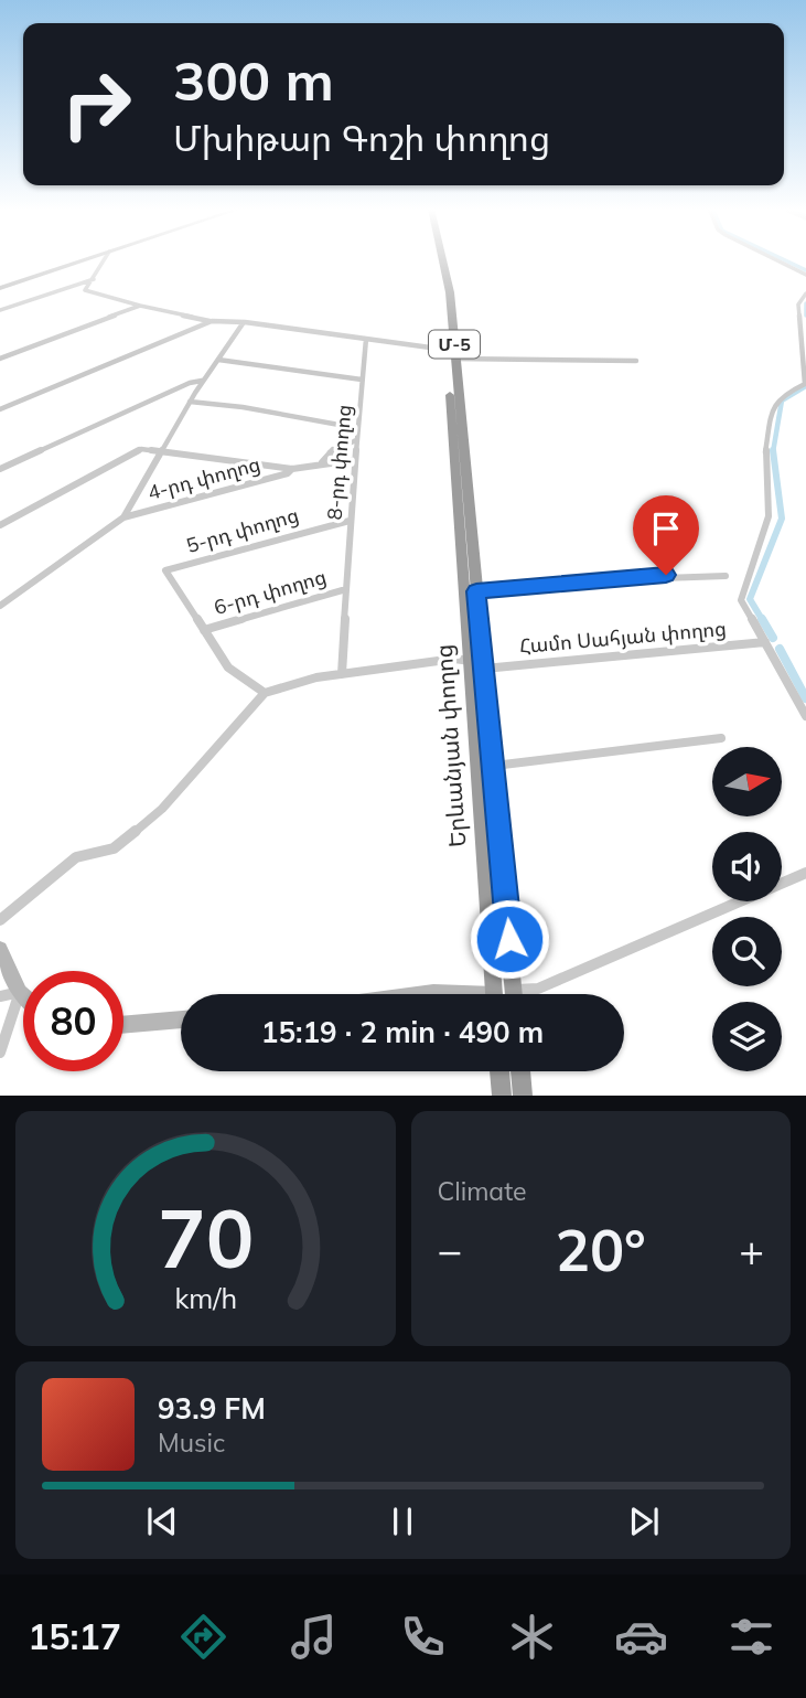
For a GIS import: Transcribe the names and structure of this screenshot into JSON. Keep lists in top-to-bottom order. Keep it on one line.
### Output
{"streets":{"highway":["Մ-5","Երևանյան փողոց"],"street":["8-րդ փողոց","4-րդ փողոց","5-րդ փողոց","6-րդ փողոց","Համո Սահյան փողոց"]},"crossings":[["Մ-5","Երևանյան փողոց"],["8-րդ փողոց","5-րդ փողոց"],["8-րդ փողոց","6-րդ փողոց"],["8-րդ փողոց","Համո Սահյան փողոց"],["5-րդ փողոց","6-րդ փողոց"],["5-րդ փողոց","Համո Սահյան փողոց"],["Համո Սահյան փողոց","Երևանյան փողոց"]],"north":"right","page":{"turn":["300 m","Մխիթար Գոշի փողոց"],"limit":"80","trip":"15:19 · 2 min · 490 m","tile":"Climate","heat":["−","20°","+"],"song":["93.9 FM","Music"],"tabs":"15:17","gauge":["70","km/h"]}}
